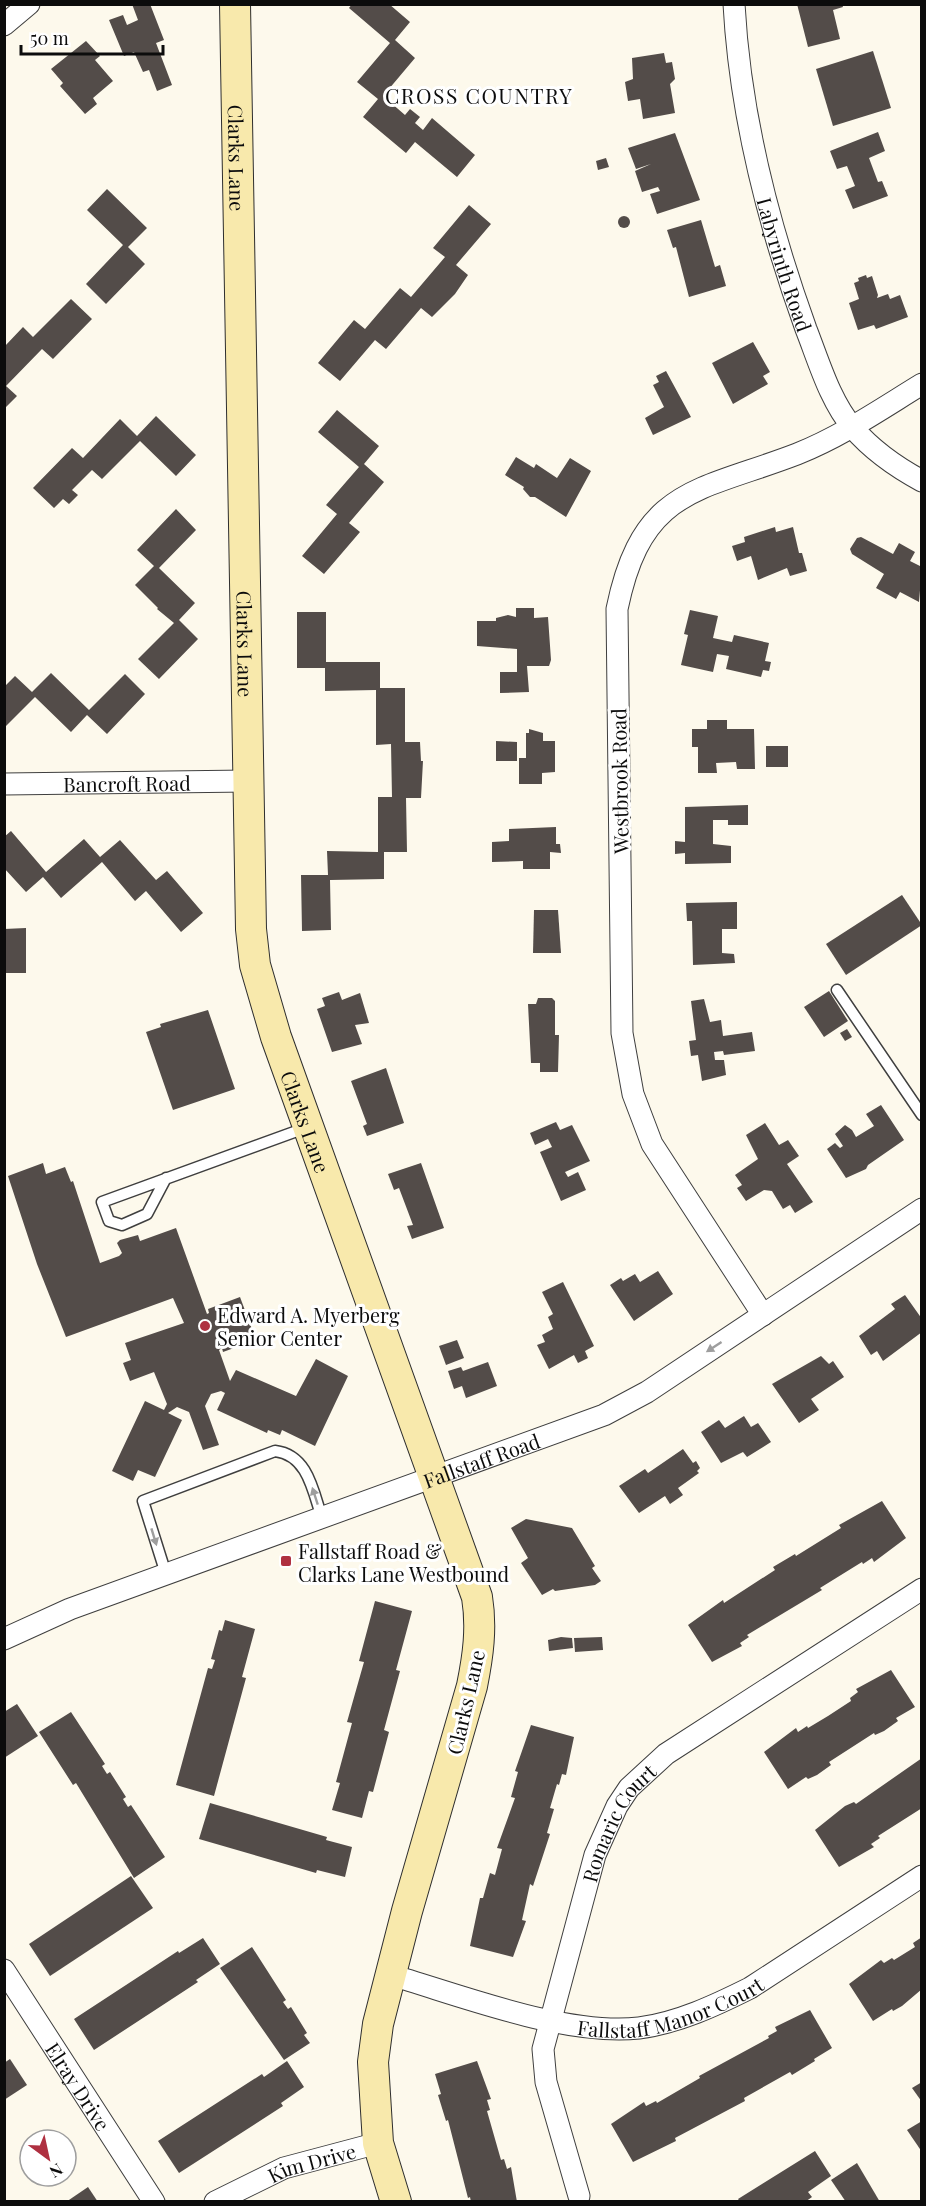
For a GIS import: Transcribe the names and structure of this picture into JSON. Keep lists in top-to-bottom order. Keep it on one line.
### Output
{"streets":{"street":["Clarks Lane","Labyrinth Road","Westbrook Road","Bancroft Road","Fallstaff Road","Romaric Court","Fallstaff Manor Court","Elray Drive","Kim Drive"]},"crossings":[["Clarks Lane","Bancroft Road"],["Clarks Lane","Fallstaff Road"],["Clarks Lane","Fallstaff Manor Court"],["Clarks Lane","Kim Drive"],["Labyrinth Road","Westbrook Road"],["Westbrook Road","Fallstaff Road"],["Romaric Court","Fallstaff Manor Court"]],"one_way":["Fallstaff Road"],"districts":["CROSS COUNTRY"],"places":{"other":["Edward A. Myerberg Senior Center"],"transit":["Fallstaff Road & Clarks Lane Westbound"]},"scale_bar":"50 m","north":"bottom right"}
